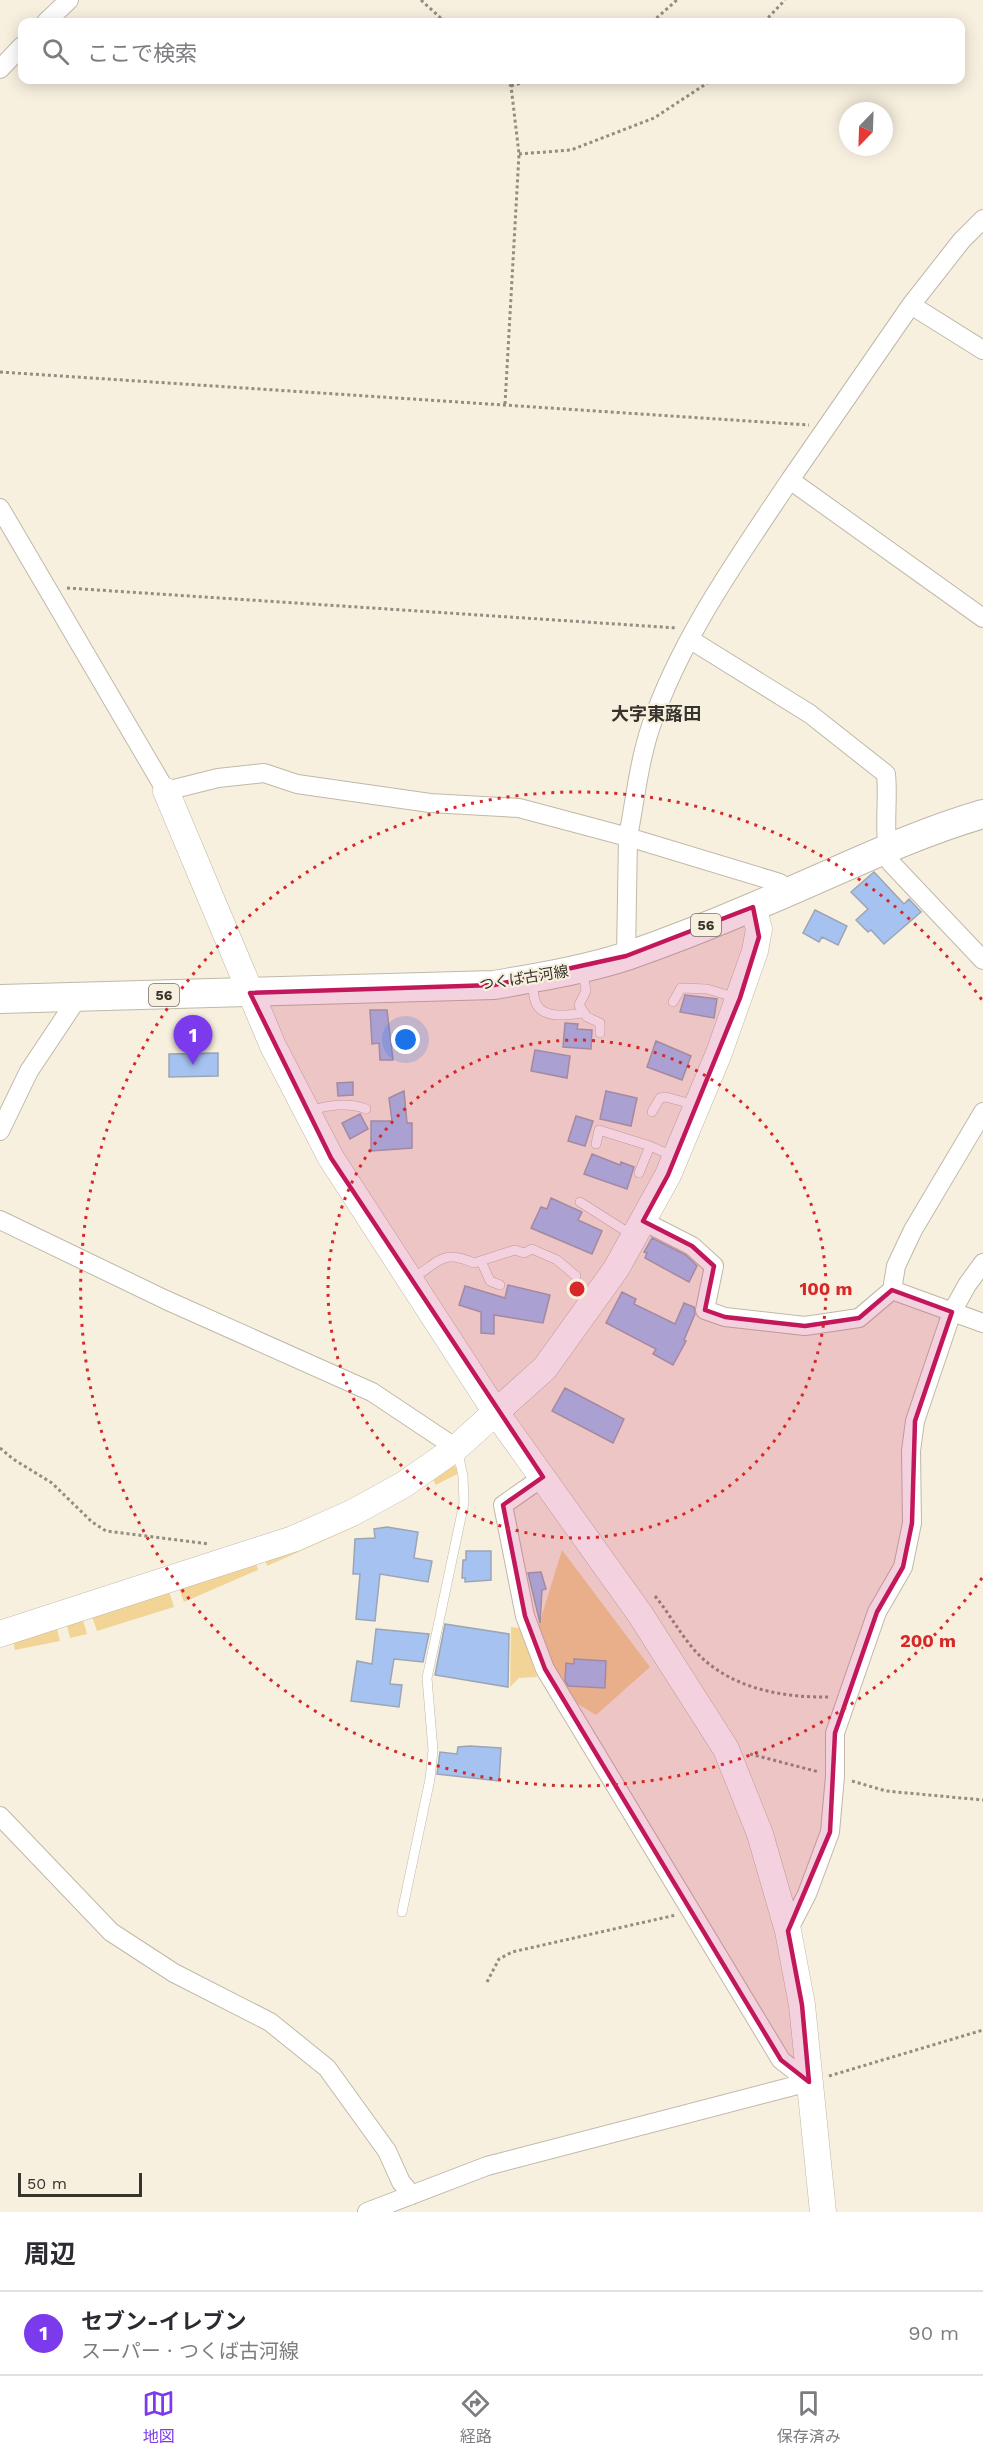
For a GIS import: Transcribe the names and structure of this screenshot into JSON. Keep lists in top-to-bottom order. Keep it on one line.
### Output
{"streets":{"main road":["56","つくば古河線"]},"districts":["大字東蕗田"],"scale_bar":"50 m","north":"bottom left","page":{"search":"ここで検索","pins":"1","scale":"50 m","heading":"周辺","list":[{"mark":"1","name":"セブン-イレブン","note":"スーパー · つくば古河線","value":"90 m"}],"nav":["地図","経路","保存済み"]},"rings":["100 m","200 m"]}
